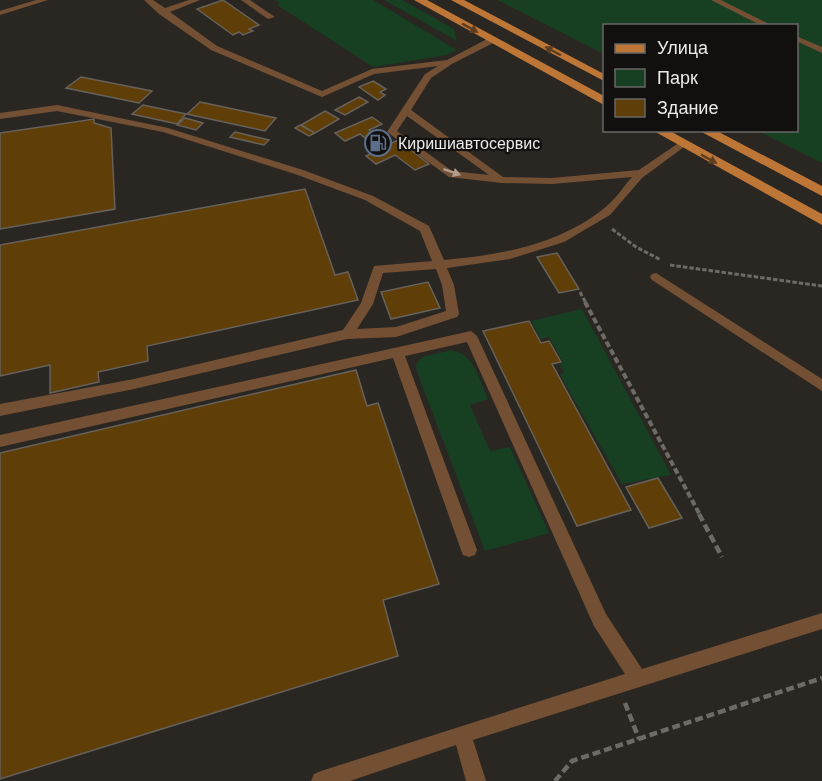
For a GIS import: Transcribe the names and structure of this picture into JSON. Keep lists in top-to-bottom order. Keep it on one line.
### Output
{"places":{"fuel station":["Киришиавтосервис"]},"legend":["Улица","Парк","Здание"]}
